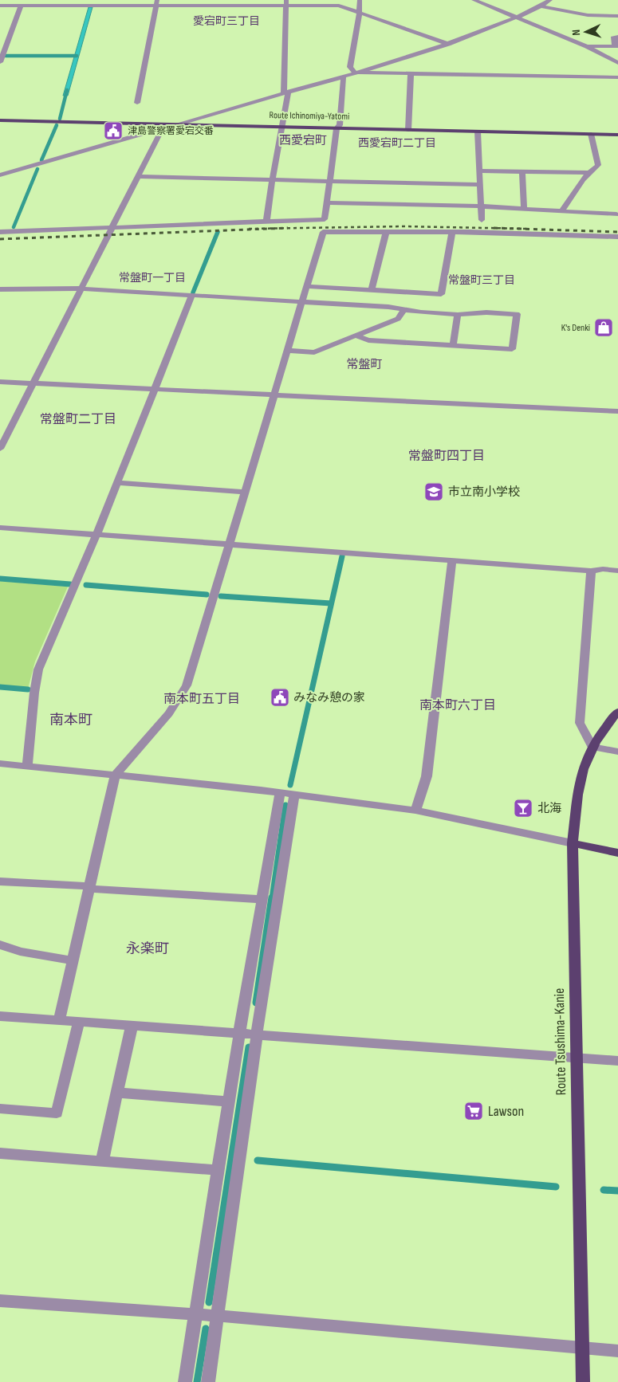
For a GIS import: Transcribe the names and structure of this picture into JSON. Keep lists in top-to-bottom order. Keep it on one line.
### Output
{"streets":{"main road":["Route Ichinomiya-Yatomi","Route Tsushima-Kanie"]},"districts":["愛宕町三丁目","西愛宕町","西愛宕町二丁目","常盤町一丁目","常盤町三丁目","常盤町","常盤町二丁目","常盤町四丁目","南本町五丁目","南本町六丁目","南本町","永楽町"],"places":{"public building":["津島警察署愛宕交番","みなみ憩の家"],"shop":["K's Denki"],"school or university":["市立南小学校"],"bar":["北海"],"supermarket":["Lawson"]},"north":"left"}
